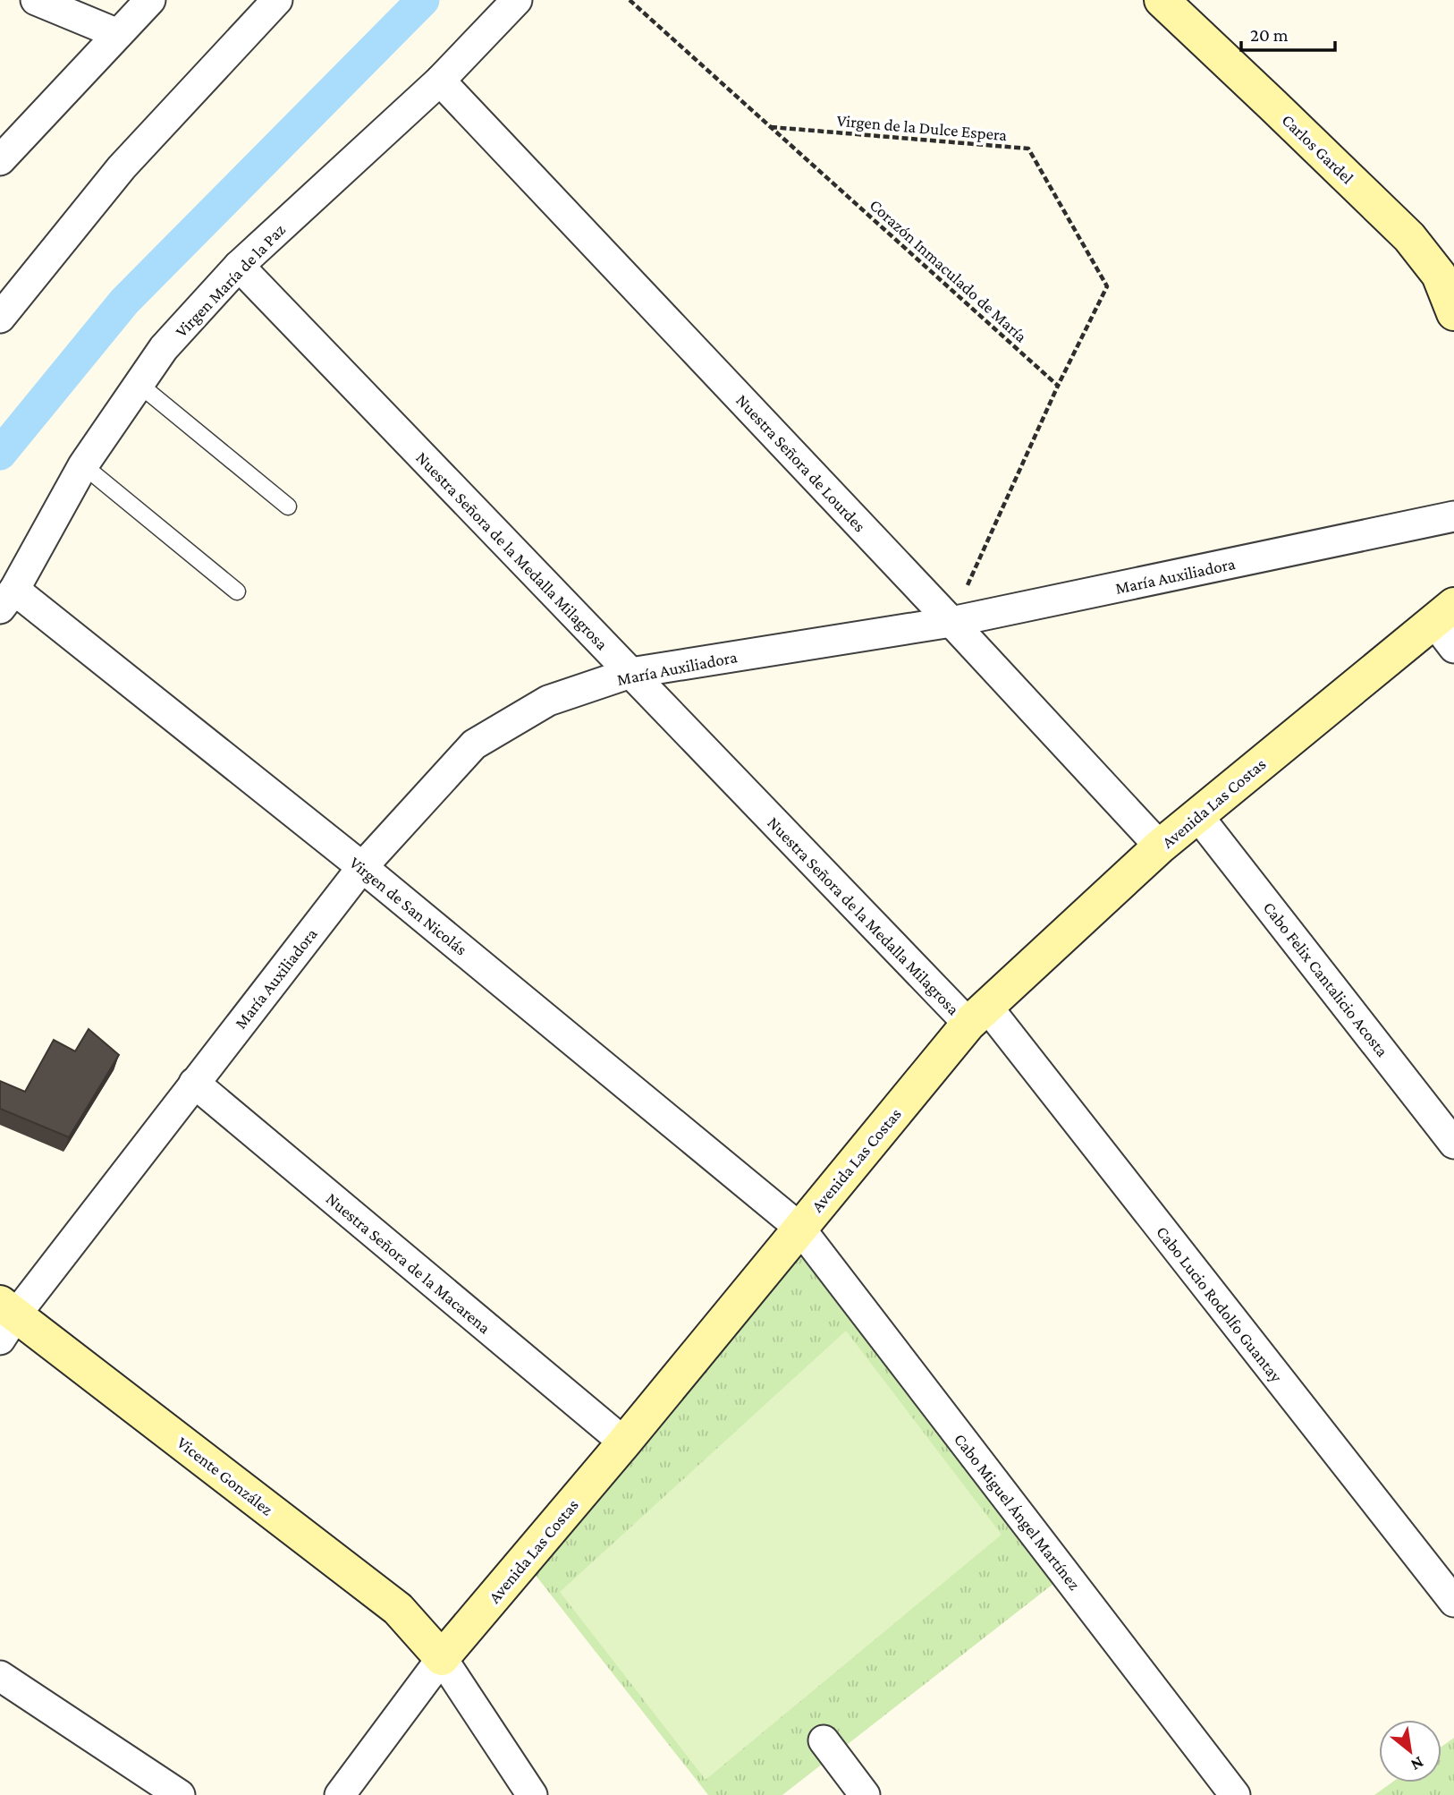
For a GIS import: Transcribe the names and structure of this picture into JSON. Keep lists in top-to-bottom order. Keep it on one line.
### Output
{"streets":{"street":["Carlos Gardel","Virgen María de la Paz","Nuestra Señora de Lourdes","Nuestra Señora de la Medalla Milagrosa","María Auxiliadora","Avenida Las Costas","Virgen de San Nicolás","Cabo Felix Cantalicio Acosta","Nuestra Señora de la Macarena","Cabo Lucio Rodolfo Guantay","Vicente González","Cabo Miguel Ángel Martínez"],"path":["Virgen de la Dulce Espera","Corazón Inmaculado de María"]},"crossings":[["Virgen de la Dulce Espera","Corazón Inmaculado de María"],["Virgen María de la Paz","Nuestra Señora de Lourdes"],["Virgen María de la Paz","Nuestra Señora de la Medalla Milagrosa"],["Virgen María de la Paz","Virgen de San Nicolás"],["Nuestra Señora de Lourdes","María Auxiliadora"],["Nuestra Señora de Lourdes","Avenida Las Costas"],["Nuestra Señora de la Medalla Milagrosa","María Auxiliadora"],["Nuestra Señora de la Medalla Milagrosa","Avenida Las Costas"],["Nuestra Señora de la Medalla Milagrosa","Cabo Lucio Rodolfo Guantay"],["María Auxiliadora","Virgen de San Nicolás"],["María Auxiliadora","Nuestra Señora de la Macarena"],["María Auxiliadora","Vicente González"],["Avenida Las Costas","Virgen de San Nicolás"],["Avenida Las Costas","Cabo Felix Cantalicio Acosta"],["Avenida Las Costas","Nuestra Señora de la Macarena"],["Avenida Las Costas","Cabo Lucio Rodolfo Guantay"],["Avenida Las Costas","Vicente González"],["Avenida Las Costas","Cabo Miguel Ángel Martínez"],["Virgen de San Nicolás","Cabo Miguel Ángel Martínez"]],"scale_bar":"20 m","north":"bottom right"}
